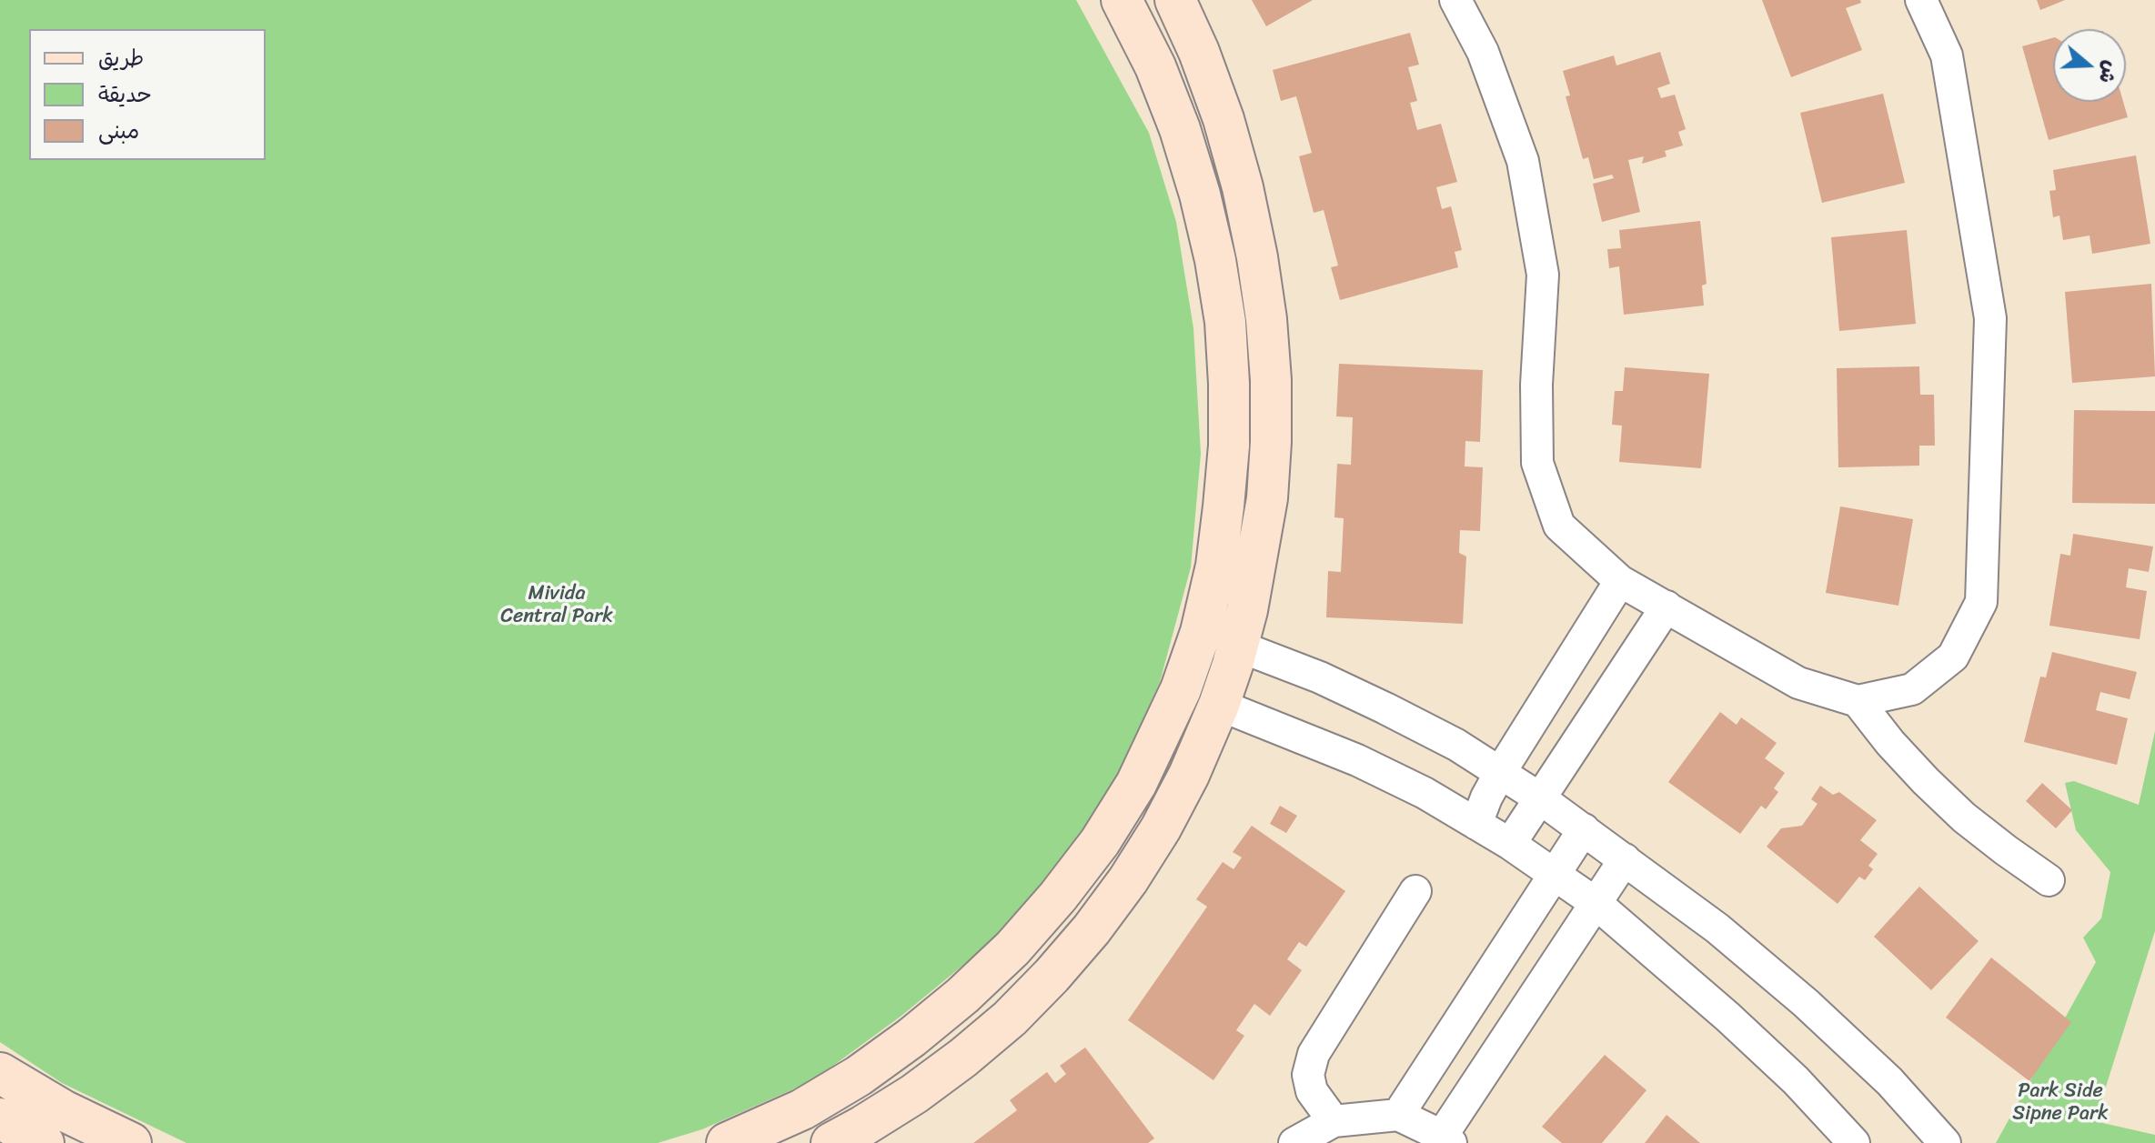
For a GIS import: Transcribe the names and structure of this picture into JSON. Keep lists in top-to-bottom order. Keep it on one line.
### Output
{"parks":["Mivida Central Park","Park Side Sipne Park"],"legend":["طريق","حديقة","مبنى"],"north":"right"}
